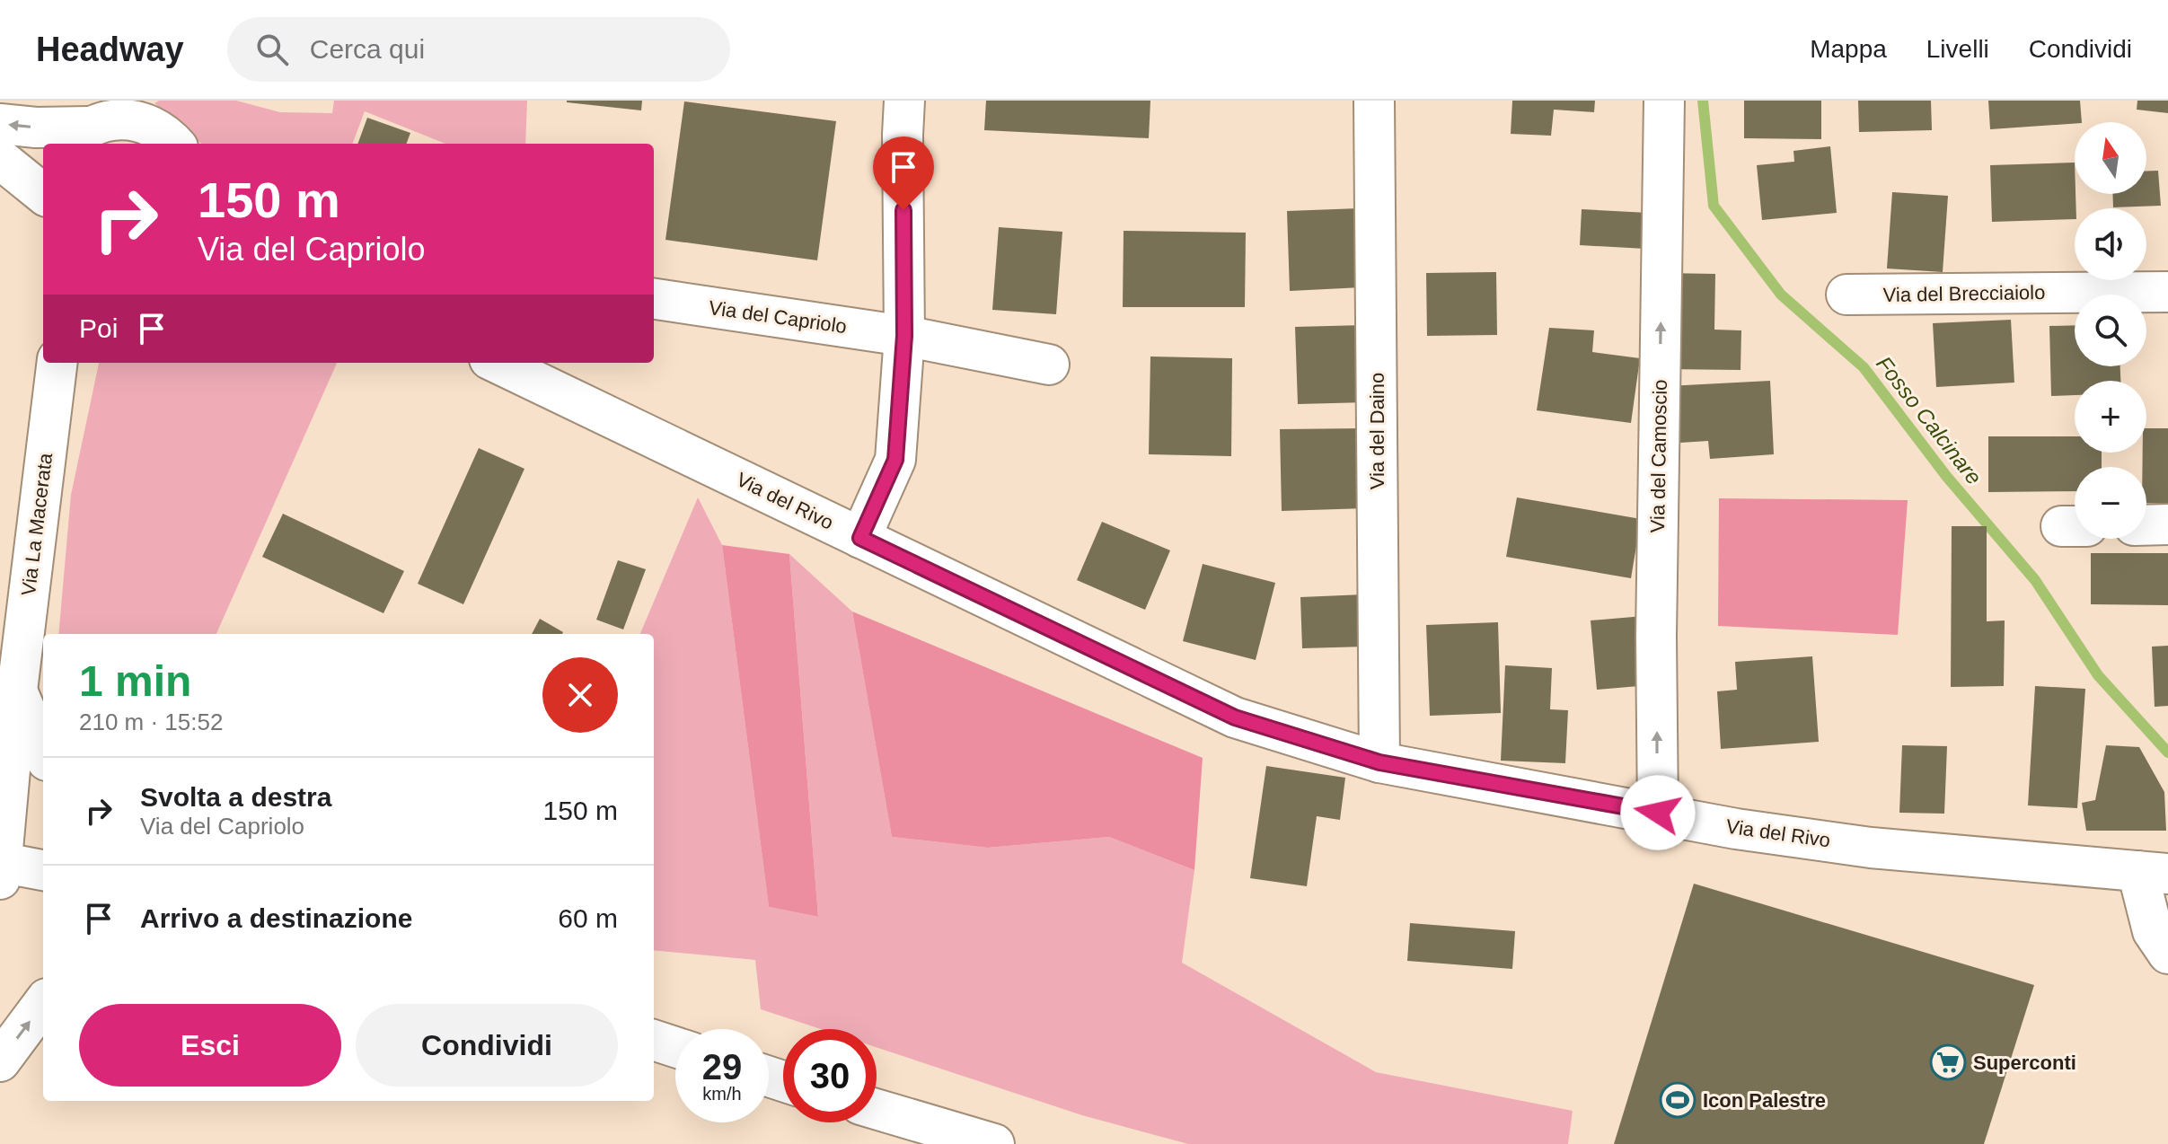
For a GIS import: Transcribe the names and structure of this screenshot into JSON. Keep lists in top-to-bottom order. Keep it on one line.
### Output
{"streets":{"street":["Via del Brecciaiolo","Via del Capriolo","Via del Daino","Via del Camoscio","Via del Rivo","Via La Macerata"]},"crossings":[["Via del Daino","Via del Rivo"],["Via del Camoscio","Via del Rivo"]],"one_way":["Via del Camoscio"],"water":["Fosso Calcinare"],"places":{"supermarket":["Superconti"],"sports":["Icon Palestre"]},"north":"top","page":{"header":"Headway","search":"Cerca qui","nav":["Mappa","Livelli","Condividi"],"map_buttons":["+","−"],"turn":["150 m","Via del Capriolo"],"then":"Poi","heading":["1 min","210 m · 15:52"],"list":[{"name":"Svolta a destra","note":"Via del Capriolo","value":"150 m"},{"name":"Arrivo a destinazione","value":"60 m"}],"buttons":["Esci","Condividi"],"speed":"29 km/h","limit":"30"}}
